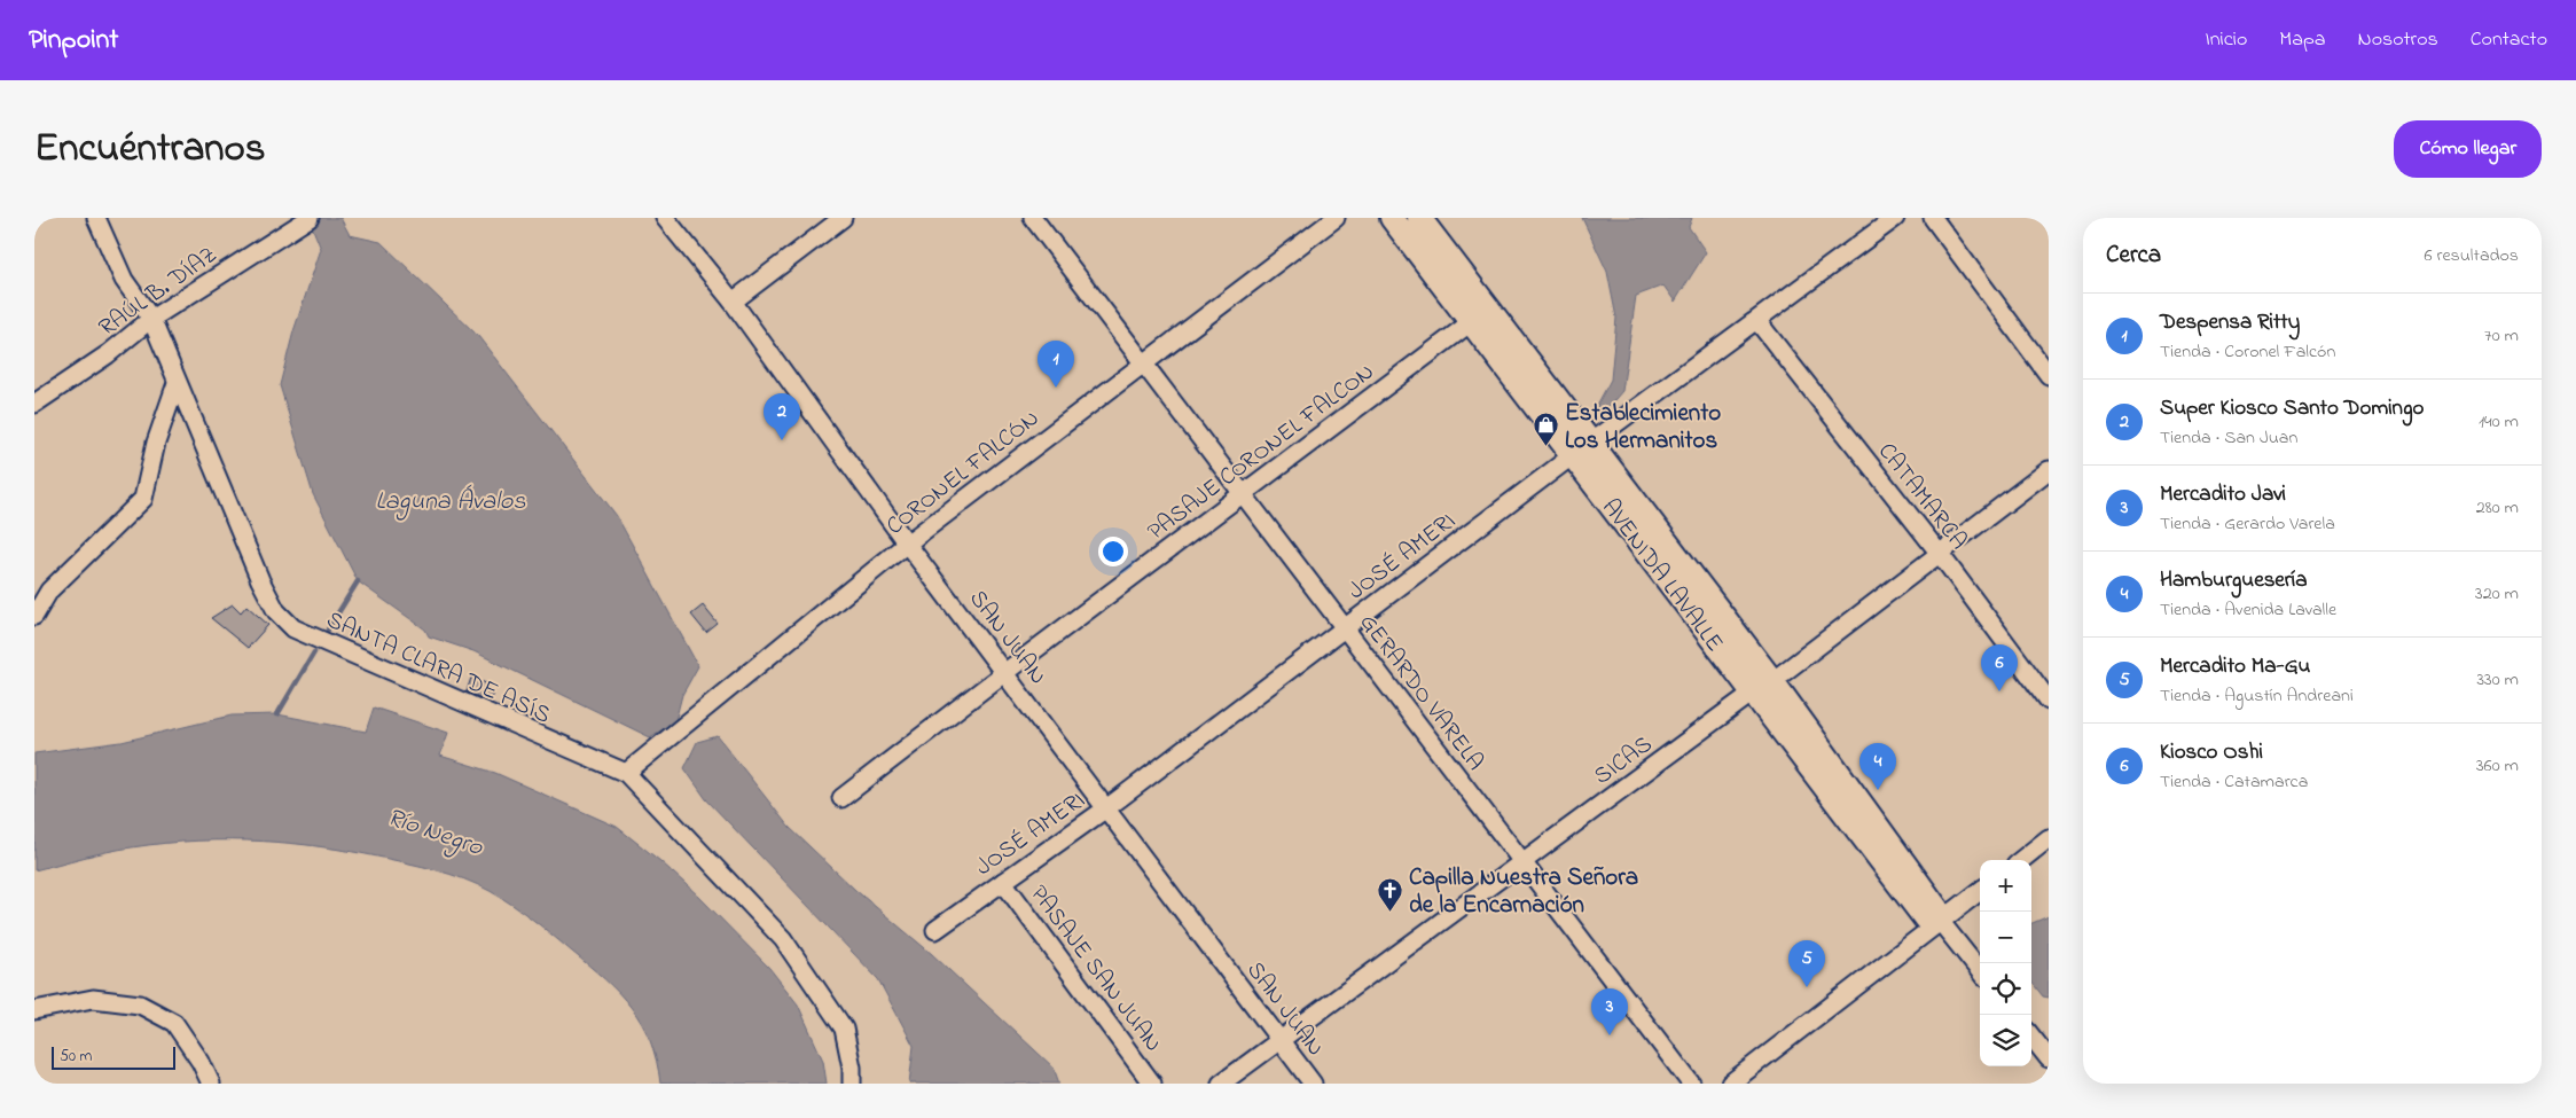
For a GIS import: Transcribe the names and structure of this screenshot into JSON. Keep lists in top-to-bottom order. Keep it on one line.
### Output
{"streets":{"main road":["AVENIDA LAVALLE"],"street":["RAÚL B. DÍAZ","PASAJE CORONEL FALCON","CORONEL FALCÓN","CATAMARCA","JOSÉ AMERI","SAN JUAN","SANTA CLARA DE ASÍS","GERARDO VARELA","SICAS","PASAJE SAN JUAN"]},"crossings":[["RAÚL B. DÍAZ","SANTA CLARA DE ASÍS"],["PASAJE CORONEL FALCON","AVENIDA LAVALLE"],["PASAJE CORONEL FALCON","SAN JUAN"],["PASAJE CORONEL FALCON","GERARDO VARELA"],["CORONEL FALCÓN","SAN JUAN"],["CORONEL FALCÓN","SANTA CLARA DE ASÍS"],["CORONEL FALCÓN","GERARDO VARELA"],["CATAMARCA","JOSÉ AMERI"],["CATAMARCA","SICAS"],["JOSÉ AMERI","AVENIDA LAVALLE"],["JOSÉ AMERI","SAN JUAN"],["JOSÉ AMERI","GERARDO VARELA"],["JOSÉ AMERI","PASAJE SAN JUAN"],["AVENIDA LAVALLE","SICAS"],["SAN JUAN","SICAS"],["GERARDO VARELA","SICAS"]],"water":["Laguna Ávalos","Río Negro"],"places":{"shop":["Establecimiento Los Hermanitos"],"church":["Capilla Nuestra Señora de la Encarnación"]},"scale_bar":"50 m","page":{"header":"Pinpoint","nav":["Inicio","Mapa","Nosotros","Contacto"],"title":"Encuéntranos","buttons":"Cómo llegar","heading":["Cerca","6 resultados"],"list":[{"mark":"1","name":"Despensa Ritty","note":"Tienda · Coronel Falcón","value":"70 m"},{"mark":"2","name":"Super Kiosco Santo Domingo","note":"Tienda · San Juan","value":"140 m"},{"mark":"3","name":"Mercadito Javi","note":"Tienda · Gerardo Varela","value":"280 m"},{"mark":"4","name":"Hamburguesería","note":"Tienda · Avenida Lavalle","value":"320 m"},{"mark":"5","name":"Mercadito Ma-Gu","note":"Tienda · Agustín Andreani","value":"330 m"},{"mark":"6","name":"Kiosco Oshi","note":"Tienda · Catamarca","value":"360 m"}],"pins":["1","2","6","4","5","3"],"map_buttons":["+","−"],"scale":"50 m"}}
